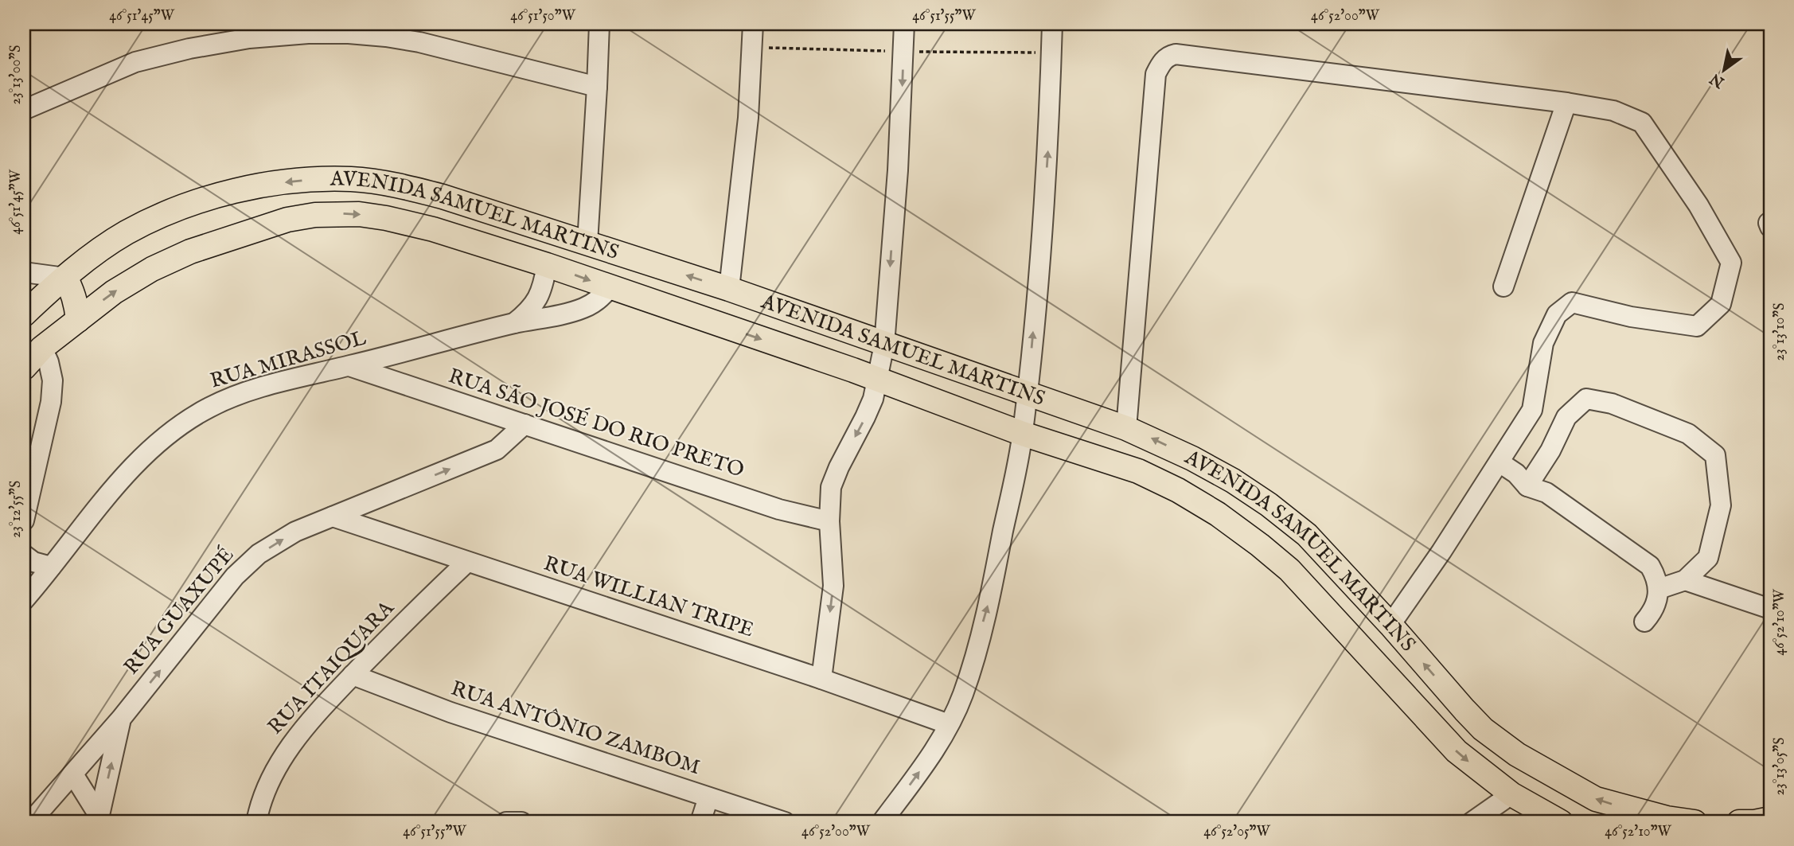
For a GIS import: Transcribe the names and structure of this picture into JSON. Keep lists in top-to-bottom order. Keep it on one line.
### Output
{"streets":{"main road":["AVENIDA SAMUEL MARTINS"],"street":["RUA MIRASSOL","RUA SÃO JOSÉ DO RIO PRETO","RUA WILLIAN TRIPE","RUA GUAXUPÉ","RUA ITAIQUARA","RUA ANTÔNIO ZAMBOM"]},"crossings":[["AVENIDA SAMUEL MARTINS","RUA MIRASSOL"],["RUA MIRASSOL","RUA SÃO JOSÉ DO RIO PRETO"],["RUA SÃO JOSÉ DO RIO PRETO","RUA GUAXUPÉ"],["RUA WILLIAN TRIPE","RUA GUAXUPÉ"],["RUA WILLIAN TRIPE","RUA ITAIQUARA"],["RUA ITAIQUARA","RUA ANTÔNIO ZAMBOM"]],"one_way":["RUA GUAXUPÉ"],"north":"bottom left","coordinates":["46°51'45\"W","46°51'50\"W","46°51'55\"W","46°52'00\"W","23°13'00\"S","23°13'10\"S","23°12'55\"S","46°52'10\"W","23°13'05\"S","46°52'05\"W"]}
